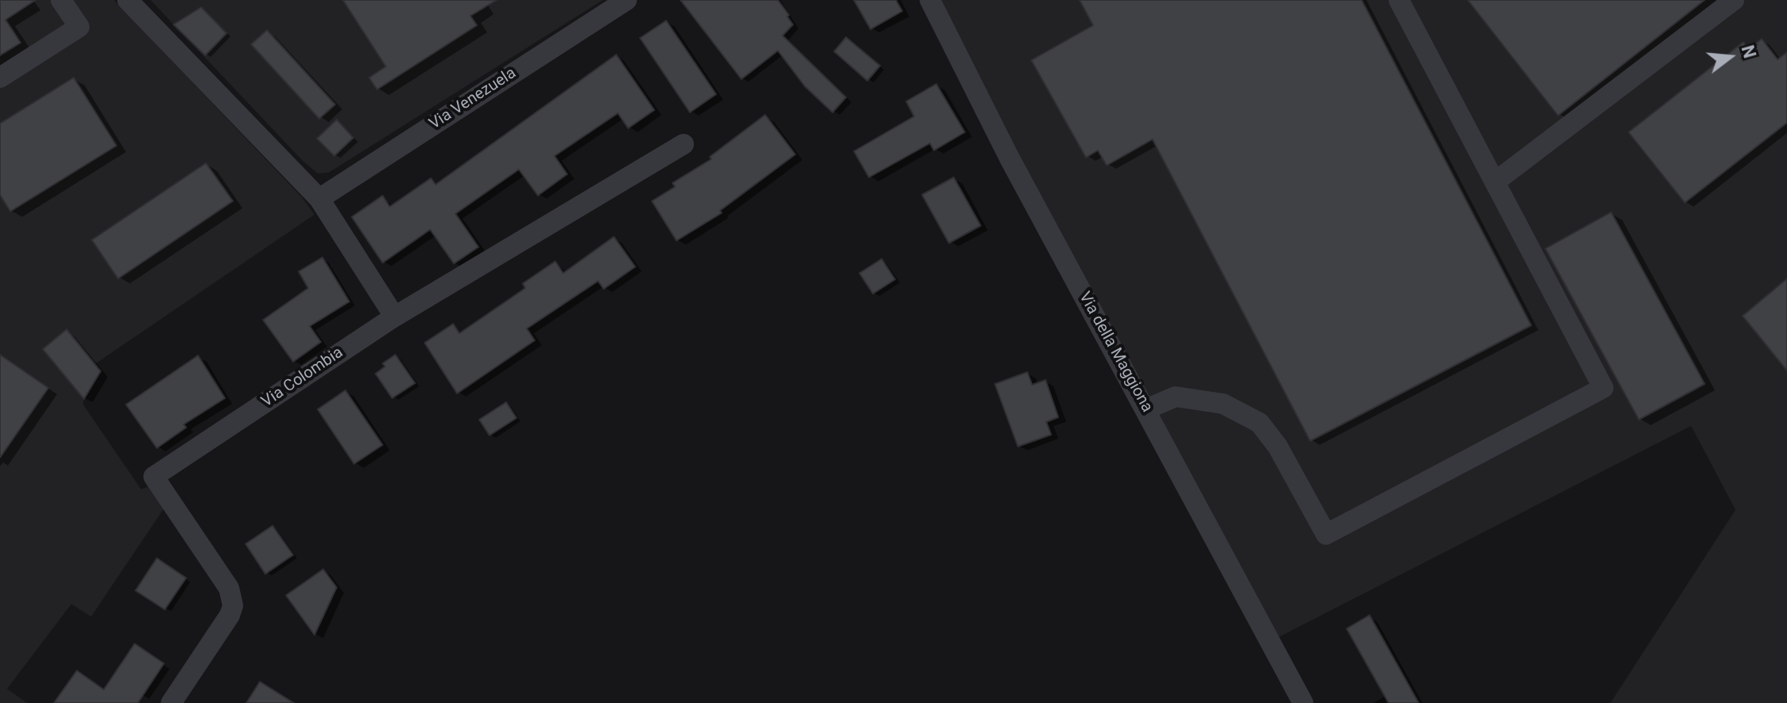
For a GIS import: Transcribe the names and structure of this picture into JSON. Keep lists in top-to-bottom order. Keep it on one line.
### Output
{"streets":{"street":["Via Venezuela","Via della Maggiona","Via Colombia"]},"north":"right"}
